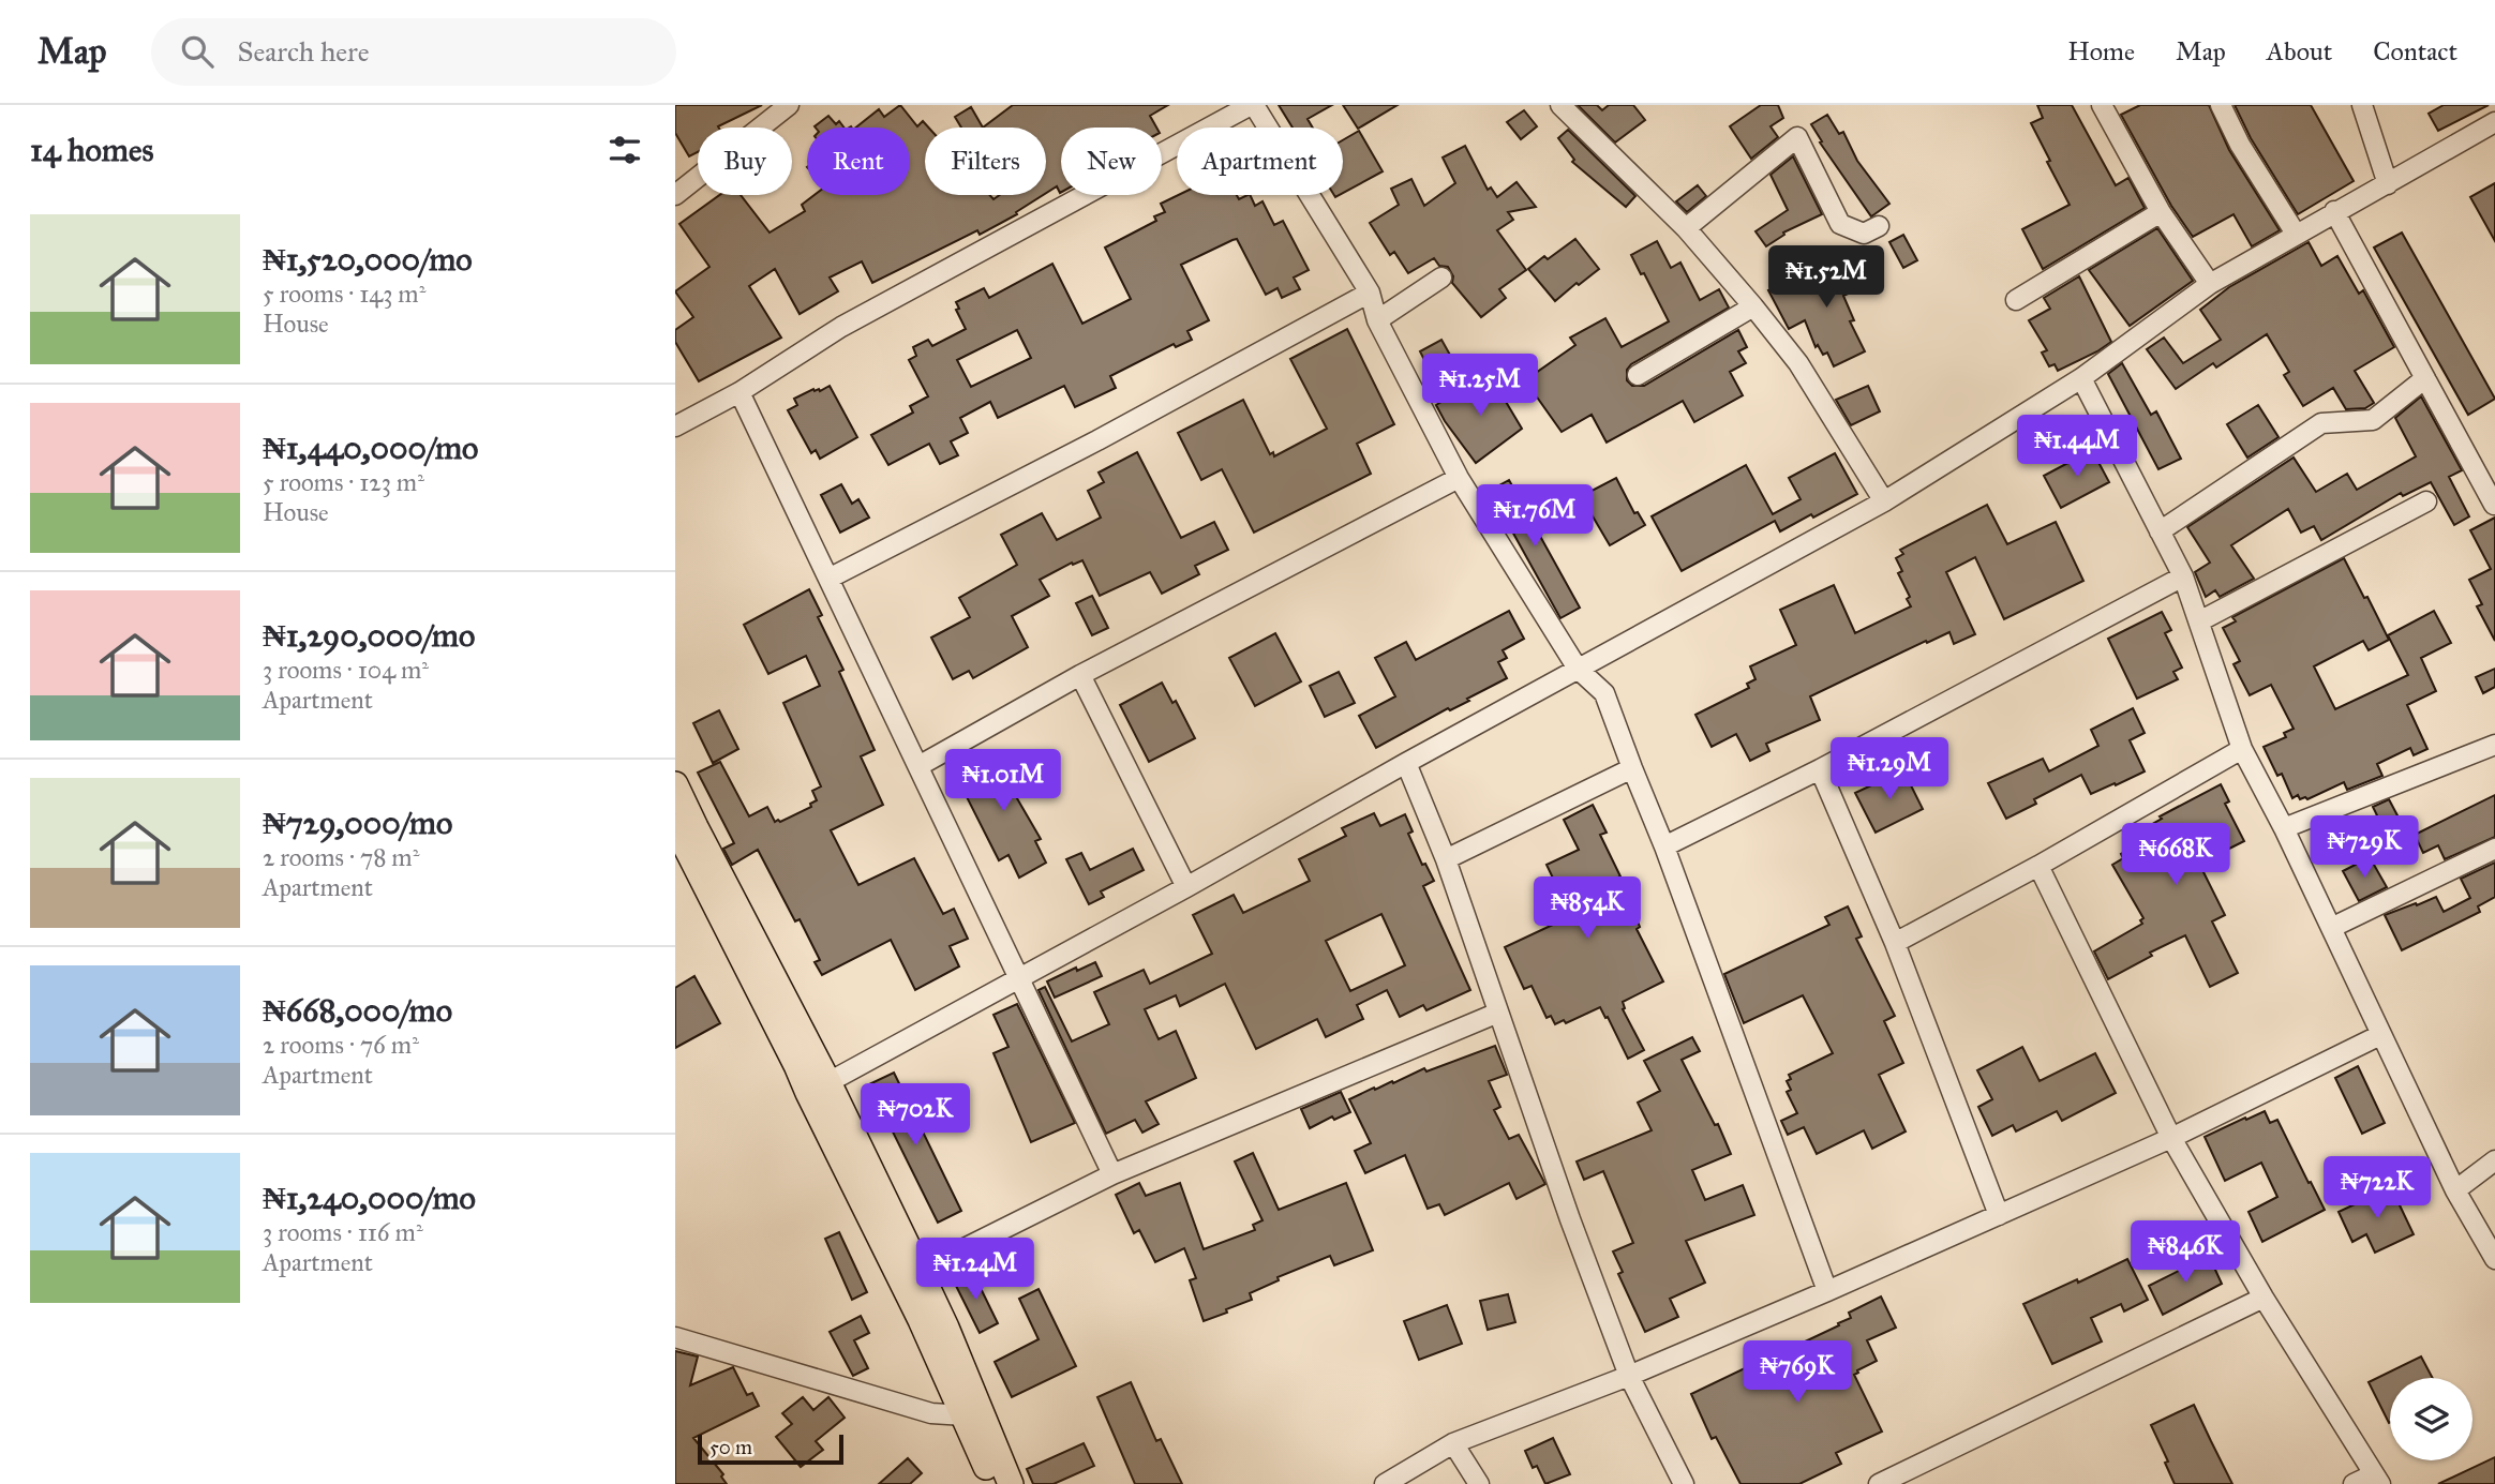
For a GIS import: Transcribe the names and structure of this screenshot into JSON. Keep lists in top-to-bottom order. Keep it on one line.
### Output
{"scale_bar":"50 m","page":{"header":"Map","search":"Search here","nav":["Home","Map","About","Contact"],"heading":"14 homes","chip":["Buy","Rent","Filters","New","Apartment"],"list":[{"name":"₦1,520,000/mo","note":"5 rooms · 143 m² · House"},{"name":"₦1,440,000/mo","note":"5 rooms · 123 m² · House"},{"name":"₦1,290,000/mo","note":"3 rooms · 104 m² · Apartment"},{"name":"₦729,000/mo","note":"2 rooms · 78 m² · Apartment"},{"name":"₦668,000/mo","note":"2 rooms · 76 m² · Apartment"},{"name":"₦1,240,000/mo","note":"3 rooms · 116 m² · Apartment"}],"price":["₦1.52M","₦1.25M","₦1.44M","₦1.76M","₦1.29M","₦1.01M","₦729K","₦668K","₦854K","₦702K","₦722K","₦846K","₦1.24M","₦769K"],"scale":"50 m"}}
